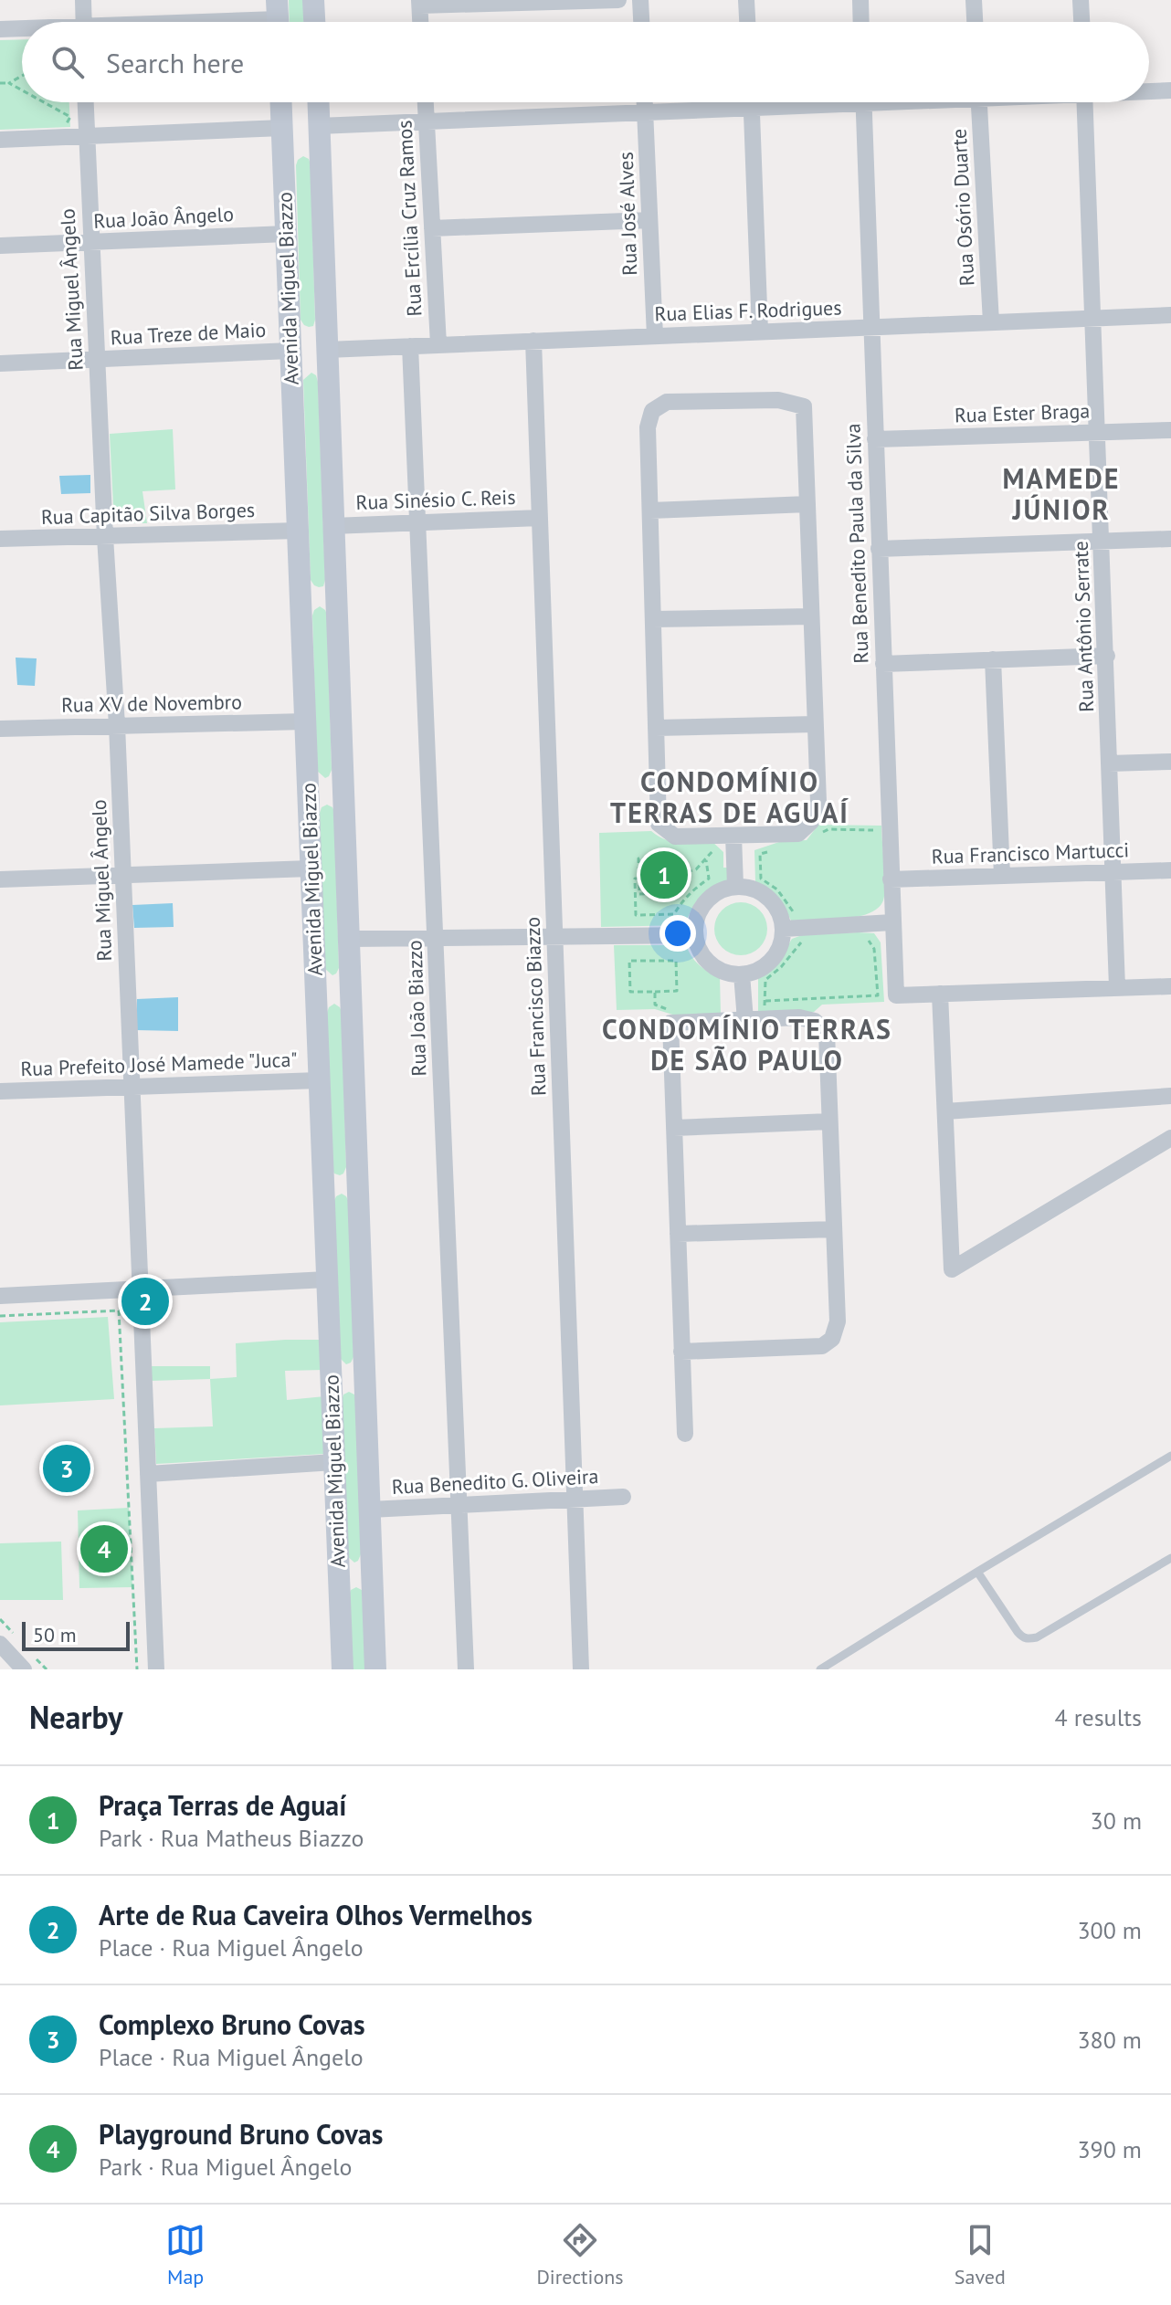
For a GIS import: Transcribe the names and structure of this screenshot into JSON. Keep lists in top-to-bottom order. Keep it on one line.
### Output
{"streets":{"street":["Rua Osório Duarte","Rua José Alves","Rua João Ângelo","Rua Ercília Cruz Ramos","Avenida Miguel Biazzo","Rua Miguel Ângelo","Rua Elias F. Rodrigues","Rua Treze de Maio","Rua Ester Braga","Rua Sinésio C. Reis","Rua Capitão Silva Borges","Rua Benedito Paula da Silva","Rua Antônio Serrate","Rua XV de Novembro","Rua Francisco Martucci","Rua Francisco Biazzo","Rua João Biazzo","Rua Prefeito José Mamede \"Juca\"","Rua Benedito G. Oliveira"]},"crossings":[["Rua Osório Duarte","Rua Elias F. Rodrigues"],["Rua José Alves","Rua Elias F. Rodrigues"],["Rua João Ângelo","Avenida Miguel Biazzo"],["Rua João Ângelo","Rua Miguel Ângelo"],["Rua Ercília Cruz Ramos","Rua Elias F. Rodrigues"],["Avenida Miguel Biazzo","Rua Elias F. Rodrigues"],["Avenida Miguel Biazzo","Rua Treze de Maio"],["Avenida Miguel Biazzo","Rua Sinésio C. Reis"],["Avenida Miguel Biazzo","Rua Capitão Silva Borges"],["Avenida Miguel Biazzo","Rua XV de Novembro"],["Avenida Miguel Biazzo","Rua Prefeito José Mamede \"Juca\""],["Avenida Miguel Biazzo","Rua Benedito G. Oliveira"],["Rua Miguel Ângelo","Rua Treze de Maio"],["Rua Miguel Ângelo","Rua Capitão Silva Borges"],["Rua Miguel Ângelo","Rua XV de Novembro"],["Rua Miguel Ângelo","Rua Prefeito José Mamede \"Juca\""],["Rua Elias F. Rodrigues","Rua Benedito Paula da Silva"],["Rua Elias F. Rodrigues","Rua Antônio Serrate"],["Rua Elias F. Rodrigues","Rua Francisco Biazzo"],["Rua Elias F. Rodrigues","Rua João Biazzo"],["Rua Ester Braga","Rua Benedito Paula da Silva"],["Rua Ester Braga","Rua Antônio Serrate"],["Rua Sinésio C. Reis","Rua Francisco Biazzo"],["Rua Sinésio C. Reis","Rua João Biazzo"],["Rua Benedito Paula da Silva","Rua Francisco Martucci"],["Rua Antônio Serrate","Rua Francisco Martucci"],["Rua Francisco Biazzo","Rua Benedito G. Oliveira"],["Rua João Biazzo","Rua Benedito G. Oliveira"]],"districts":["MAMEDE JÚNIOR","CONDOMÍNIO TERRAS DE AGUAÍ","CONDOMÍNIO TERRAS DE SÃO PAULO"],"scale_bar":"50 m","page":{"search":"Search here","pins":["1","2","3","4"],"scale":"50 m","heading":["Nearby","4 results"],"list":[{"mark":"1","name":"Praça Terras de Aguaí","note":"Park · Rua Matheus Biazzo","value":"30 m"},{"mark":"2","name":"Arte de Rua Caveira Olhos Vermelhos","note":"Place · Rua Miguel Ângelo","value":"300 m"},{"mark":"3","name":"Complexo Bruno Covas","note":"Place · Rua Miguel Ângelo","value":"380 m"},{"mark":"4","name":"Playground Bruno Covas","note":"Park · Rua Miguel Ângelo","value":"390 m"}],"nav":["Map","Directions","Saved"]}}
